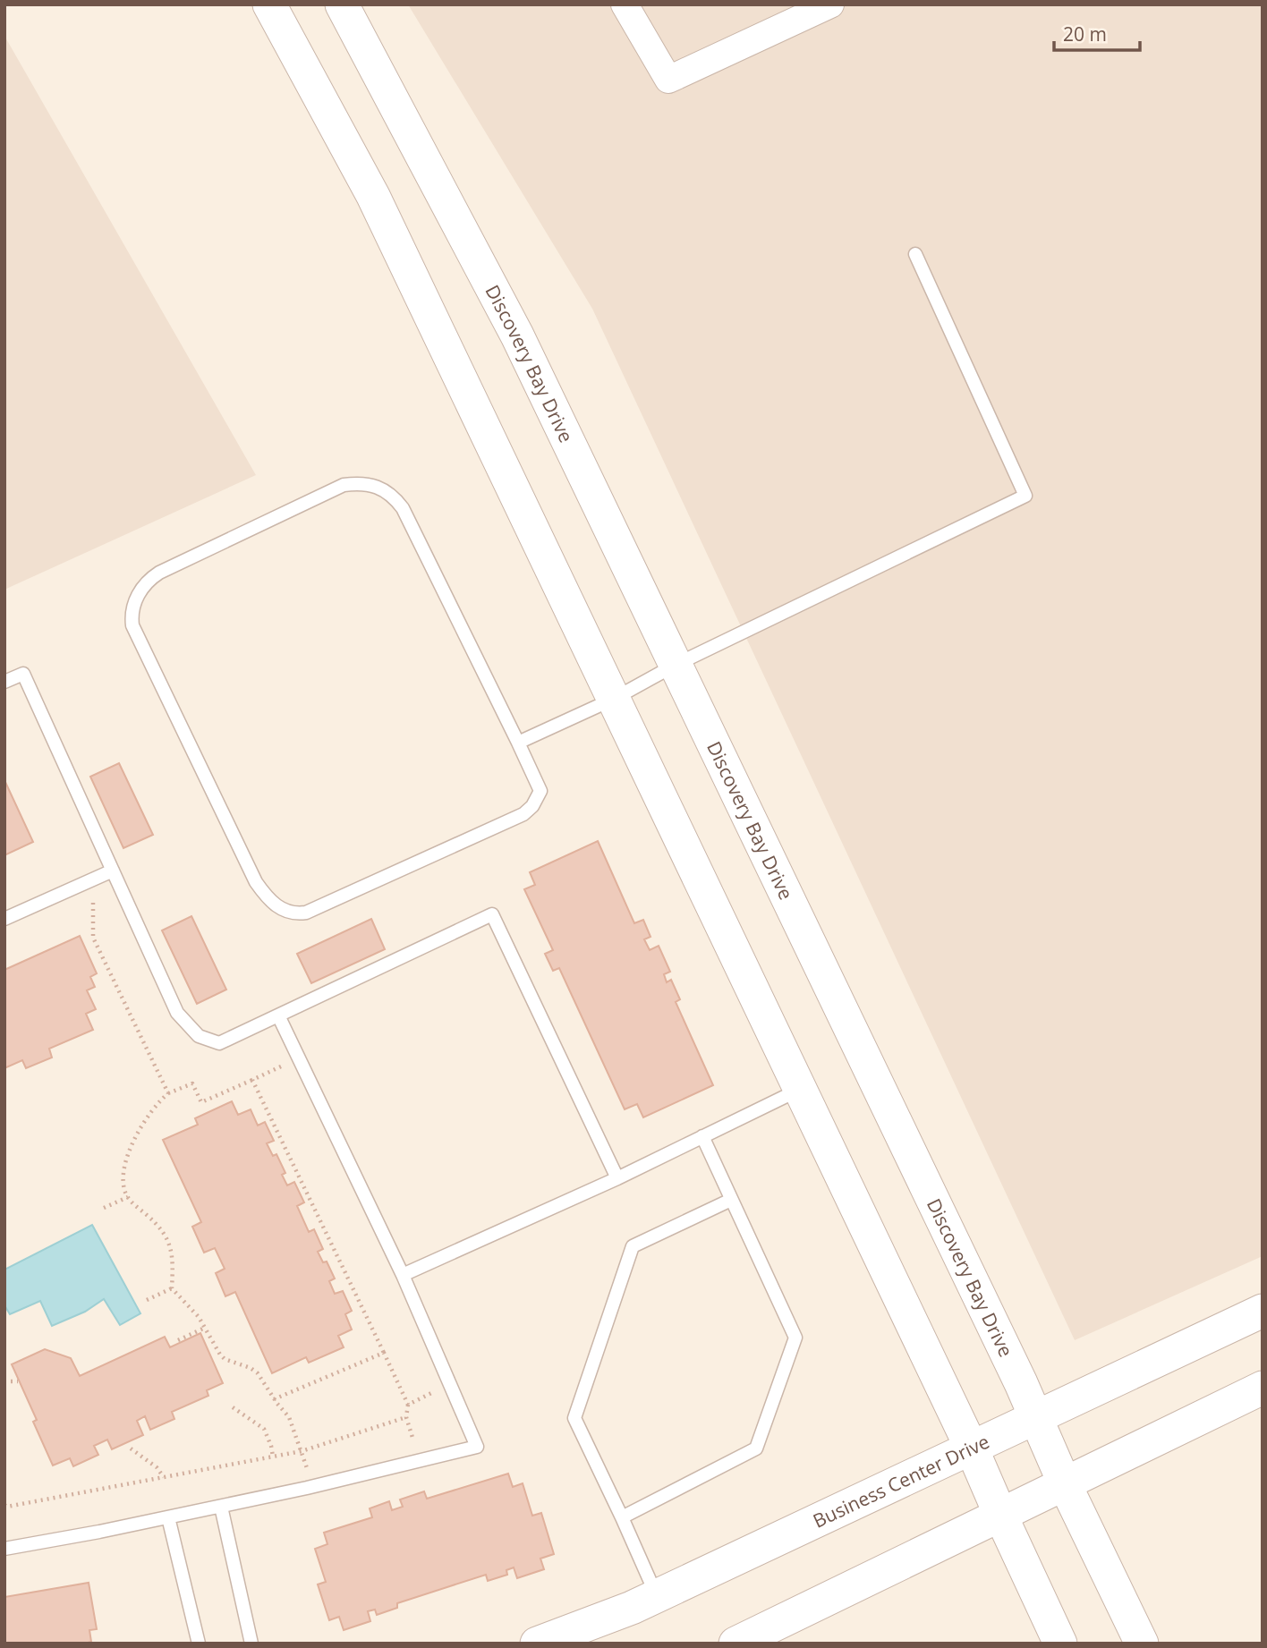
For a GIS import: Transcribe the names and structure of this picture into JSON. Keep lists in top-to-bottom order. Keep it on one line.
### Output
{"streets":{"street":["Discovery Bay Drive","Business Center Drive"]},"crossings":[["Discovery Bay Drive","Business Center Drive"]],"scale_bar":"20 m"}
